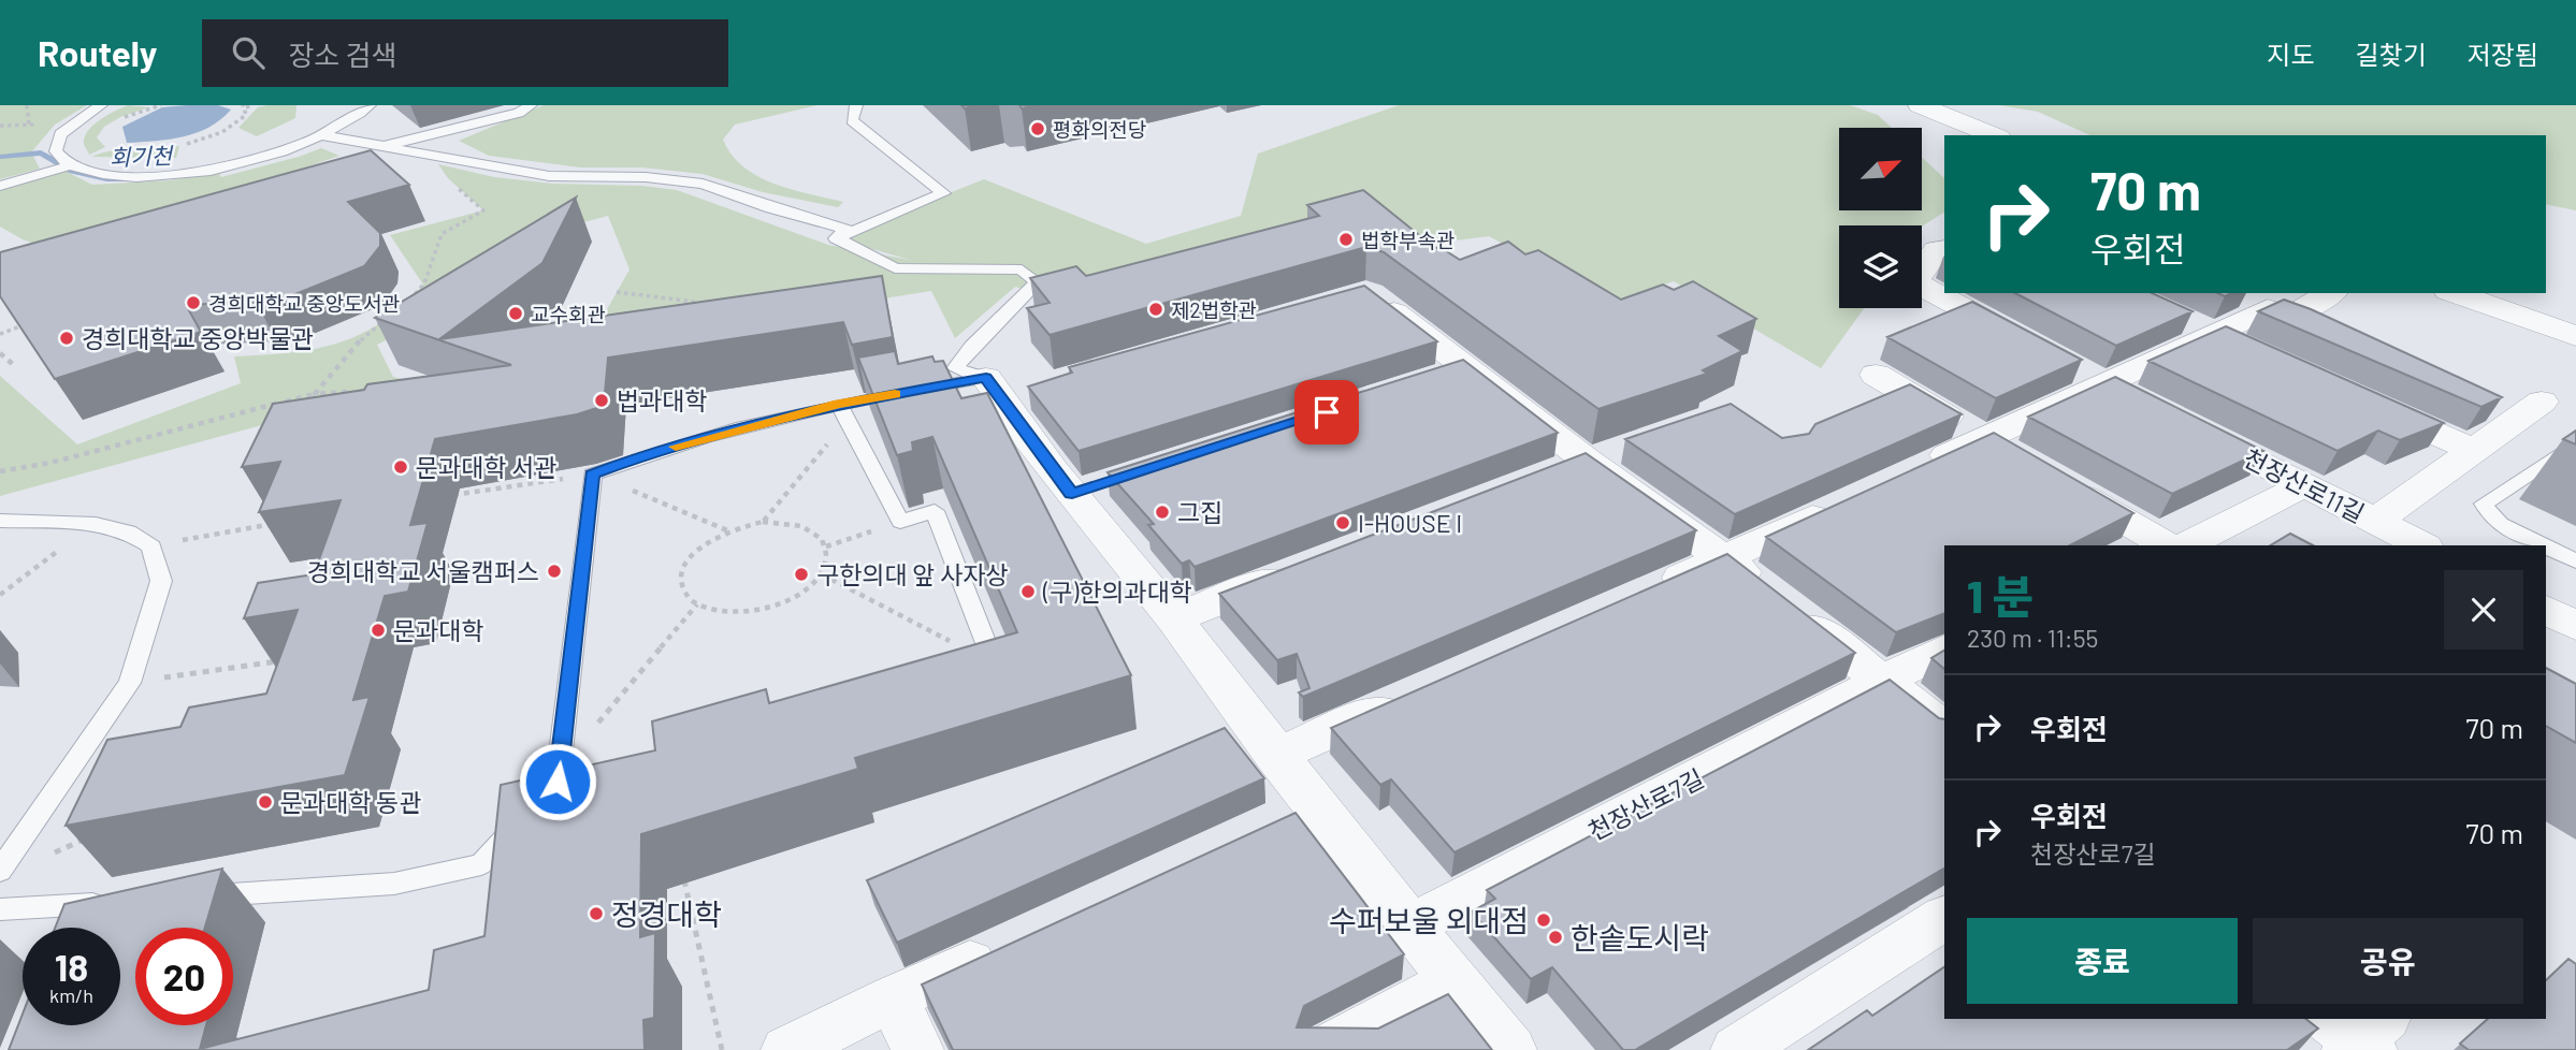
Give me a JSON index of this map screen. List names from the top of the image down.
{
  "streets": {
    "street": ["천장산로11길", "천장산로7길"]
  },
  "water": ["회기천"],
  "places": [
    "평화의전당",
    "법학부속관",
    "경희대학교 중앙도서관",
    "제2법학관",
    "교수회관",
    "경희대학교 중앙박물관",
    "법과대학",
    "문과대학 서관",
    "그집",
    "I-HOUSE I",
    "경희대학교 서울캠퍼스",
    "구한의대 앞 사자상",
    "(구)한의과대학",
    "문과대학",
    "문과대학 동관",
    "정경대학",
    "수퍼보울 외대점",
    "한솥도시락"
  ],
  "north": "top right",
  "page": {
    "header": "Routely",
    "search": "장소 검색",
    "nav": ["지도", "길찾기", "저장됨"],
    "turn": ["70 m", "우회전"],
    "heading": ["1 분", "230 m · 11:55"],
    "list": [
      {
        "name": "우회전",
        "value": "70 m"
      },
      {
        "name": "우회전",
        "note": "천장산로7길",
        "value": "70 m"
      }
    ],
    "buttons": ["종료", "공유"],
    "speed": "18 km/h",
    "limit": "20"
  }
}
